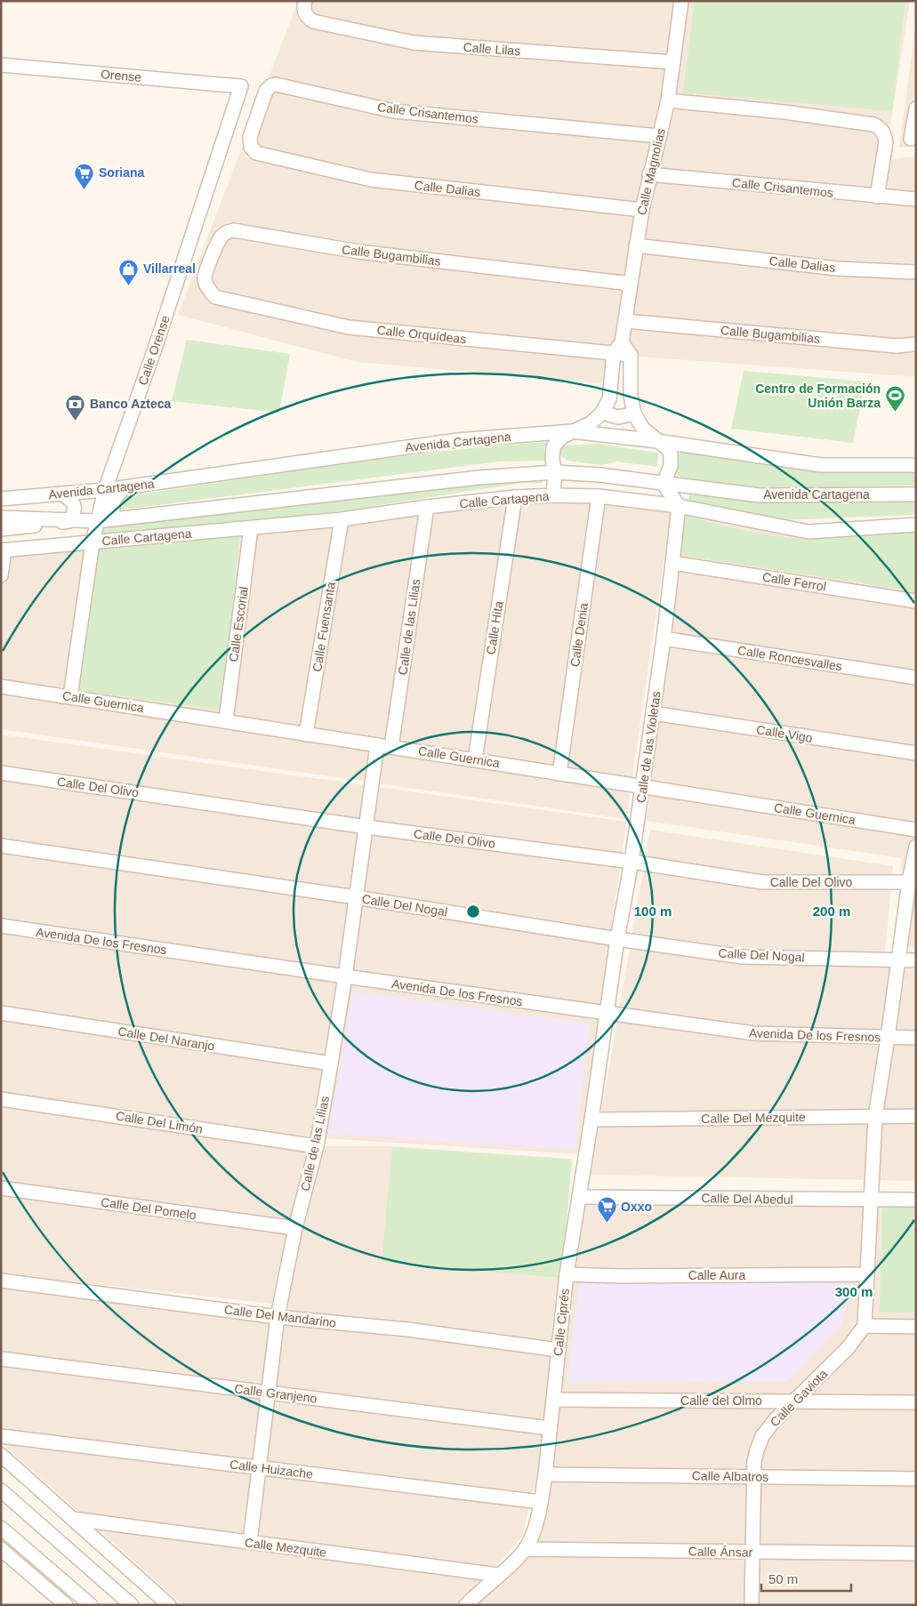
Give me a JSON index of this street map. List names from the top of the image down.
{
  "streets": {
    "street": [
      "Calle Lilas",
      "Orense",
      "Calle Crisantemos",
      "Calle Magnolias",
      "Calle Dalias",
      "Calle Bugambilias",
      "Calle Orquídeas",
      "Calle Orense",
      "Avenida Cartagena",
      "Calle Cartagena",
      "Calle Ferrol",
      "Calle Escorial",
      "Calle Fuensanta",
      "Calle de las Lilias",
      "Calle Hita",
      "Calle Denia",
      "Calle Roncesvalles",
      "Calle Guernica",
      "Calle Vigo",
      "Calle de las Violetas",
      "Calle Del Olivo",
      "Calle Del Nogal",
      "Avenida De los Fresnos",
      "Calle Del Naranjo",
      "Calle Del Mezquite",
      "Calle Del Limón",
      "Calle Del Abedul",
      "Calle Del Pomelo",
      "Calle Aura",
      "Calle Del Mandarino",
      "Calle Ciprés",
      "Calle Granjeno",
      "Calle Gaviota",
      "Calle del Olmo",
      "Calle Huizache",
      "Calle Albatros",
      "Calle Mezquite",
      "Calle Ánsar"
    ]
  },
  "crossings": [
    ["Calle Lilas", "Calle Magnolias"],
    ["Orense", "Calle Orense"],
    ["Calle Crisantemos", "Calle Magnolias"],
    ["Calle Crisantemos", "Calle Dalias"],
    ["Calle Magnolias", "Calle Dalias"],
    ["Calle Magnolias", "Calle Bugambilias"],
    ["Calle Magnolias", "Calle Orquídeas"],
    ["Calle Bugambilias", "Calle Orquídeas"],
    ["Calle Orense", "Avenida Cartagena"],
    ["Calle Orense", "Calle Cartagena"],
    ["Calle Orense", "Calle Guernica"],
    ["Calle Cartagena", "Calle Escorial"],
    ["Calle Cartagena", "Calle Fuensanta"],
    ["Calle Cartagena", "Calle de las Lilias"],
    ["Calle Cartagena", "Calle Hita"],
    ["Calle Cartagena", "Calle Denia"],
    ["Calle Cartagena", "Calle de las Violetas"],
    ["Calle Ferrol", "Calle de las Violetas"],
    ["Calle Escorial", "Calle Guernica"],
    ["Calle Fuensanta", "Calle Guernica"],
    ["Calle de las Lilias", "Calle Guernica"],
    ["Calle de las Lilias", "Calle Del Olivo"],
    ["Calle de las Lilias", "Calle Del Nogal"],
    ["Calle de las Lilias", "Avenida De los Fresnos"],
    ["Calle de las Lilias", "Calle Del Naranjo"],
    ["Calle de las Lilias", "Calle Del Limón"],
    ["Calle de las Lilias", "Calle Del Pomelo"],
    ["Calle de las Lilias", "Calle Del Mandarino"],
    ["Calle de las Lilias", "Calle Granjeno"],
    ["Calle de las Lilias", "Calle Huizache"],
    ["Calle de las Lilias", "Calle Mezquite"],
    ["Calle Hita", "Calle Guernica"],
    ["Calle Denia", "Calle Guernica"],
    ["Calle Roncesvalles", "Calle de las Violetas"],
    ["Calle Guernica", "Calle de las Violetas"],
    ["Calle Vigo", "Calle de las Violetas"],
    ["Calle de las Violetas", "Calle Del Olivo"],
    ["Calle de las Violetas", "Calle Del Nogal"],
    ["Calle de las Violetas", "Avenida De los Fresnos"],
    ["Calle de las Violetas", "Calle Ciprés"],
    ["Avenida De los Fresnos", "Calle Ciprés"],
    ["Calle Del Mezquite", "Calle Ciprés"],
    ["Calle Del Abedul", "Calle Ciprés"],
    ["Calle Aura", "Calle Ciprés"],
    ["Calle Del Mandarino", "Calle Ciprés"],
    ["Calle Ciprés", "Calle Granjeno"],
    ["Calle Ciprés", "Calle del Olmo"],
    ["Calle Ciprés", "Calle Huizache"],
    ["Calle Ciprés", "Calle Albatros"],
    ["Calle Ciprés", "Calle Mezquite"],
    ["Calle Ciprés", "Calle Ánsar"],
    ["Calle Gaviota", "Calle del Olmo"],
    ["Calle Gaviota", "Calle Albatros"],
    ["Calle Gaviota", "Calle Ánsar"]
  ],
  "places": {
    "supermarket": ["Soriana", "Oxxo"],
    "shop": ["Villarreal"],
    "sports": ["Centro de Formación Unión Barza"],
    "bank": ["Banco Azteca"]
  },
  "scale_bar": "50 m",
  "rings": ["100 m", "200 m", "300 m"]
}
